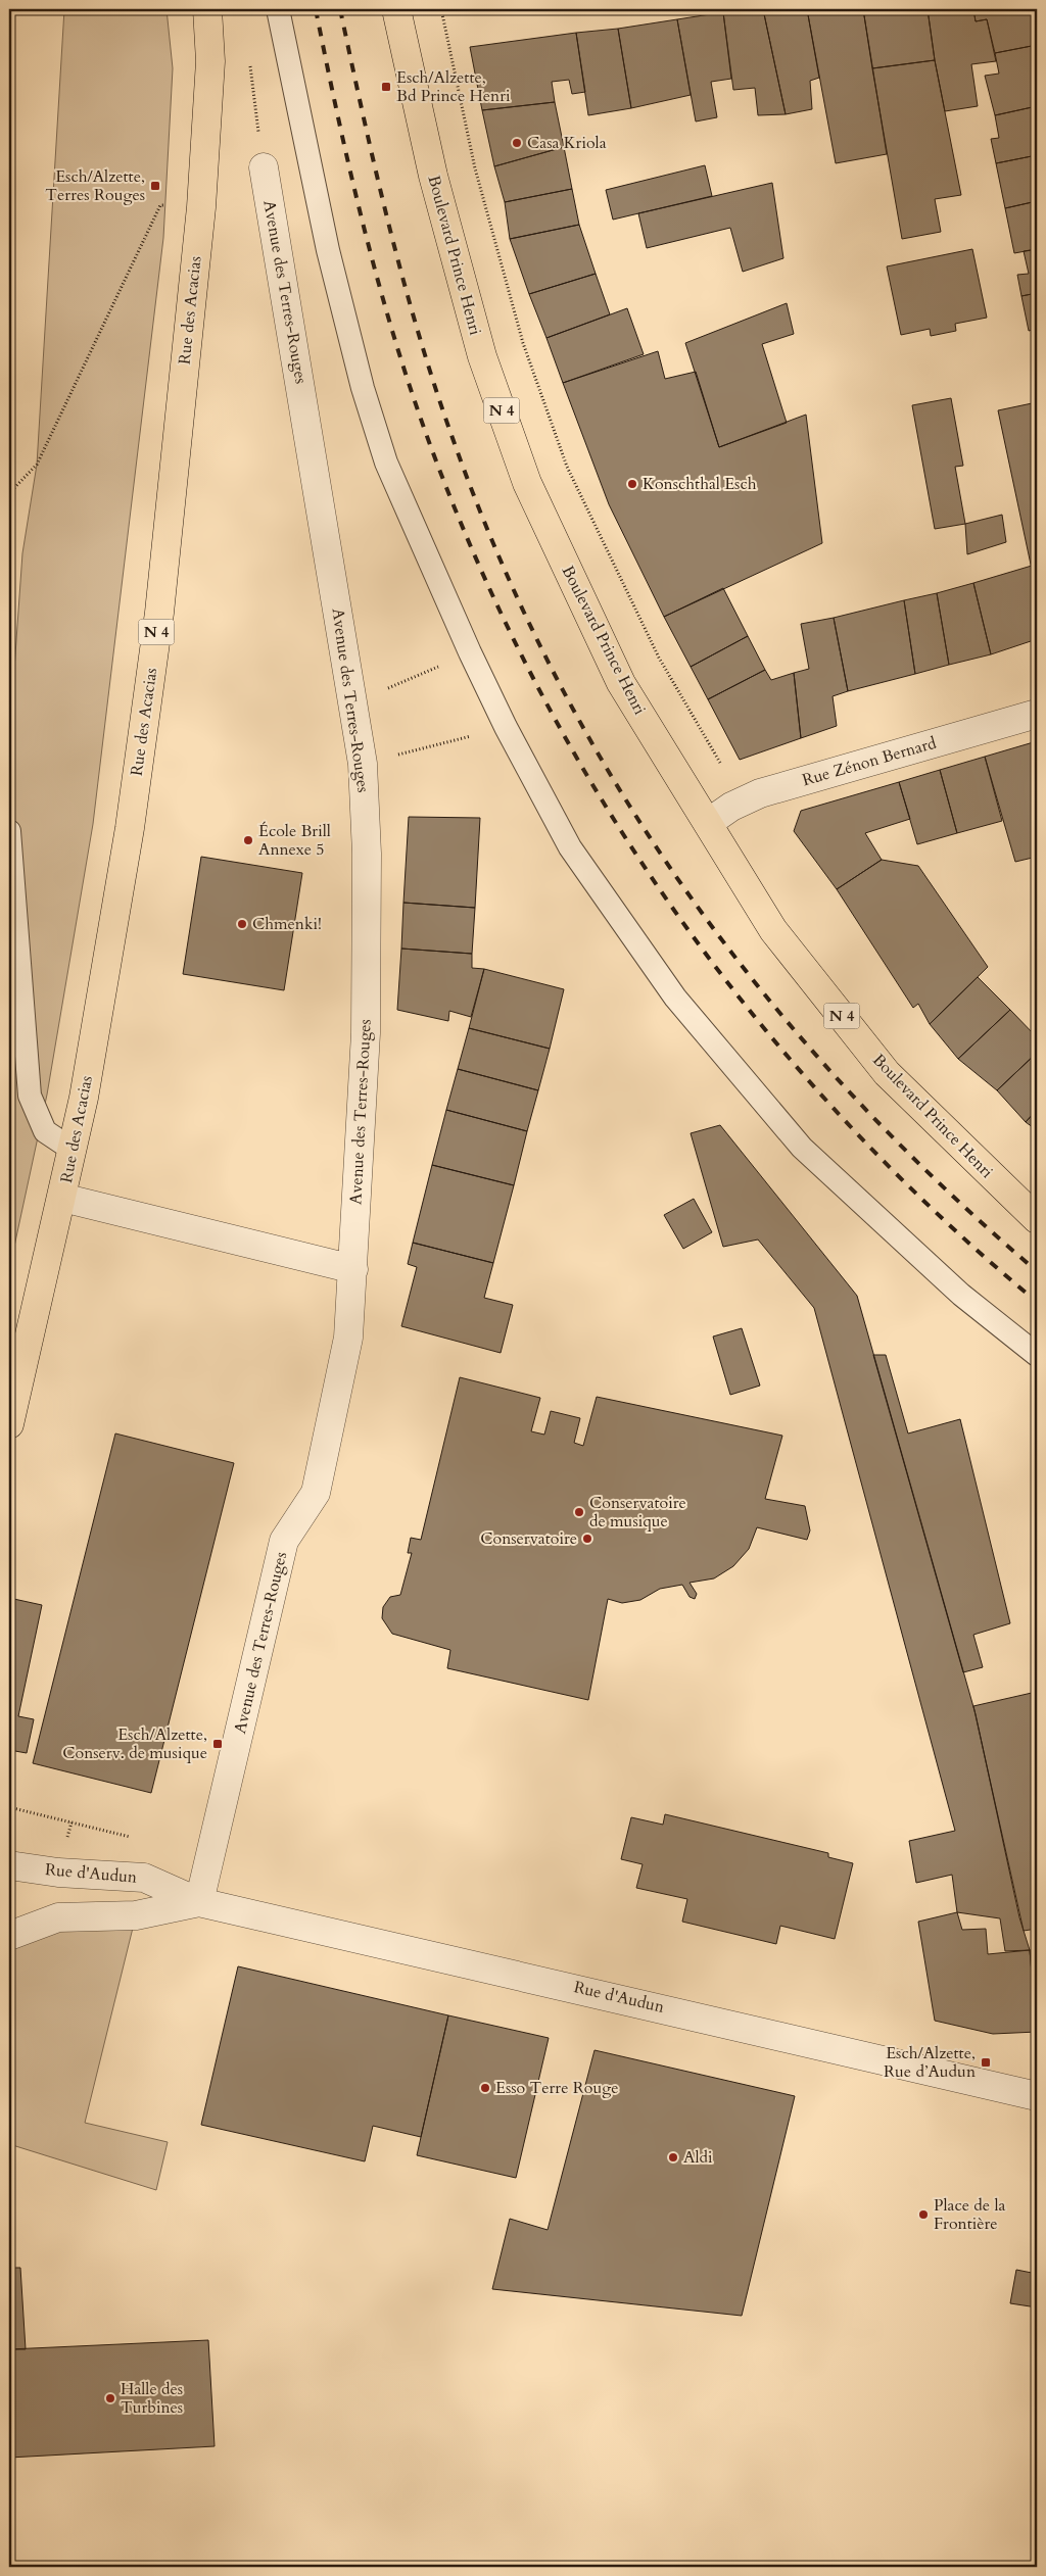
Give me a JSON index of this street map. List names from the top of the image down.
{
  "streets": {
    "main road": ["Boulevard Prince Henri", "Rue des Acacias", "N 4"],
    "street": ["Avenue des Terres-Rouges", "Rue Zénon Bernard", "Rue d'Audun"]
  },
  "crossings": [
    ["Boulevard Prince Henri", "Rue Zénon Bernard"],
    ["Avenue des Terres-Rouges", "Rue d'Audun"]
  ],
  "places": {
    "transit": [
      "Esch/Alzette, Bd Prince Henri",
      "Esch/Alzette, Terres Rouges",
      "Esch/Alzette, Conserv. de musique",
      "Esch/Alzette, Rue d’Audun"
    ],
    "other": [
      "Casa Kriola",
      "Konschthal Esch",
      "École Brill Annexe 5",
      "Chmenki!",
      "Conservatoire de musique",
      "Conservatoire",
      "Esso Terre Rouge",
      "Aldi",
      "Place de la Frontière",
      "Halle des Turbines"
    ]
  }
}
